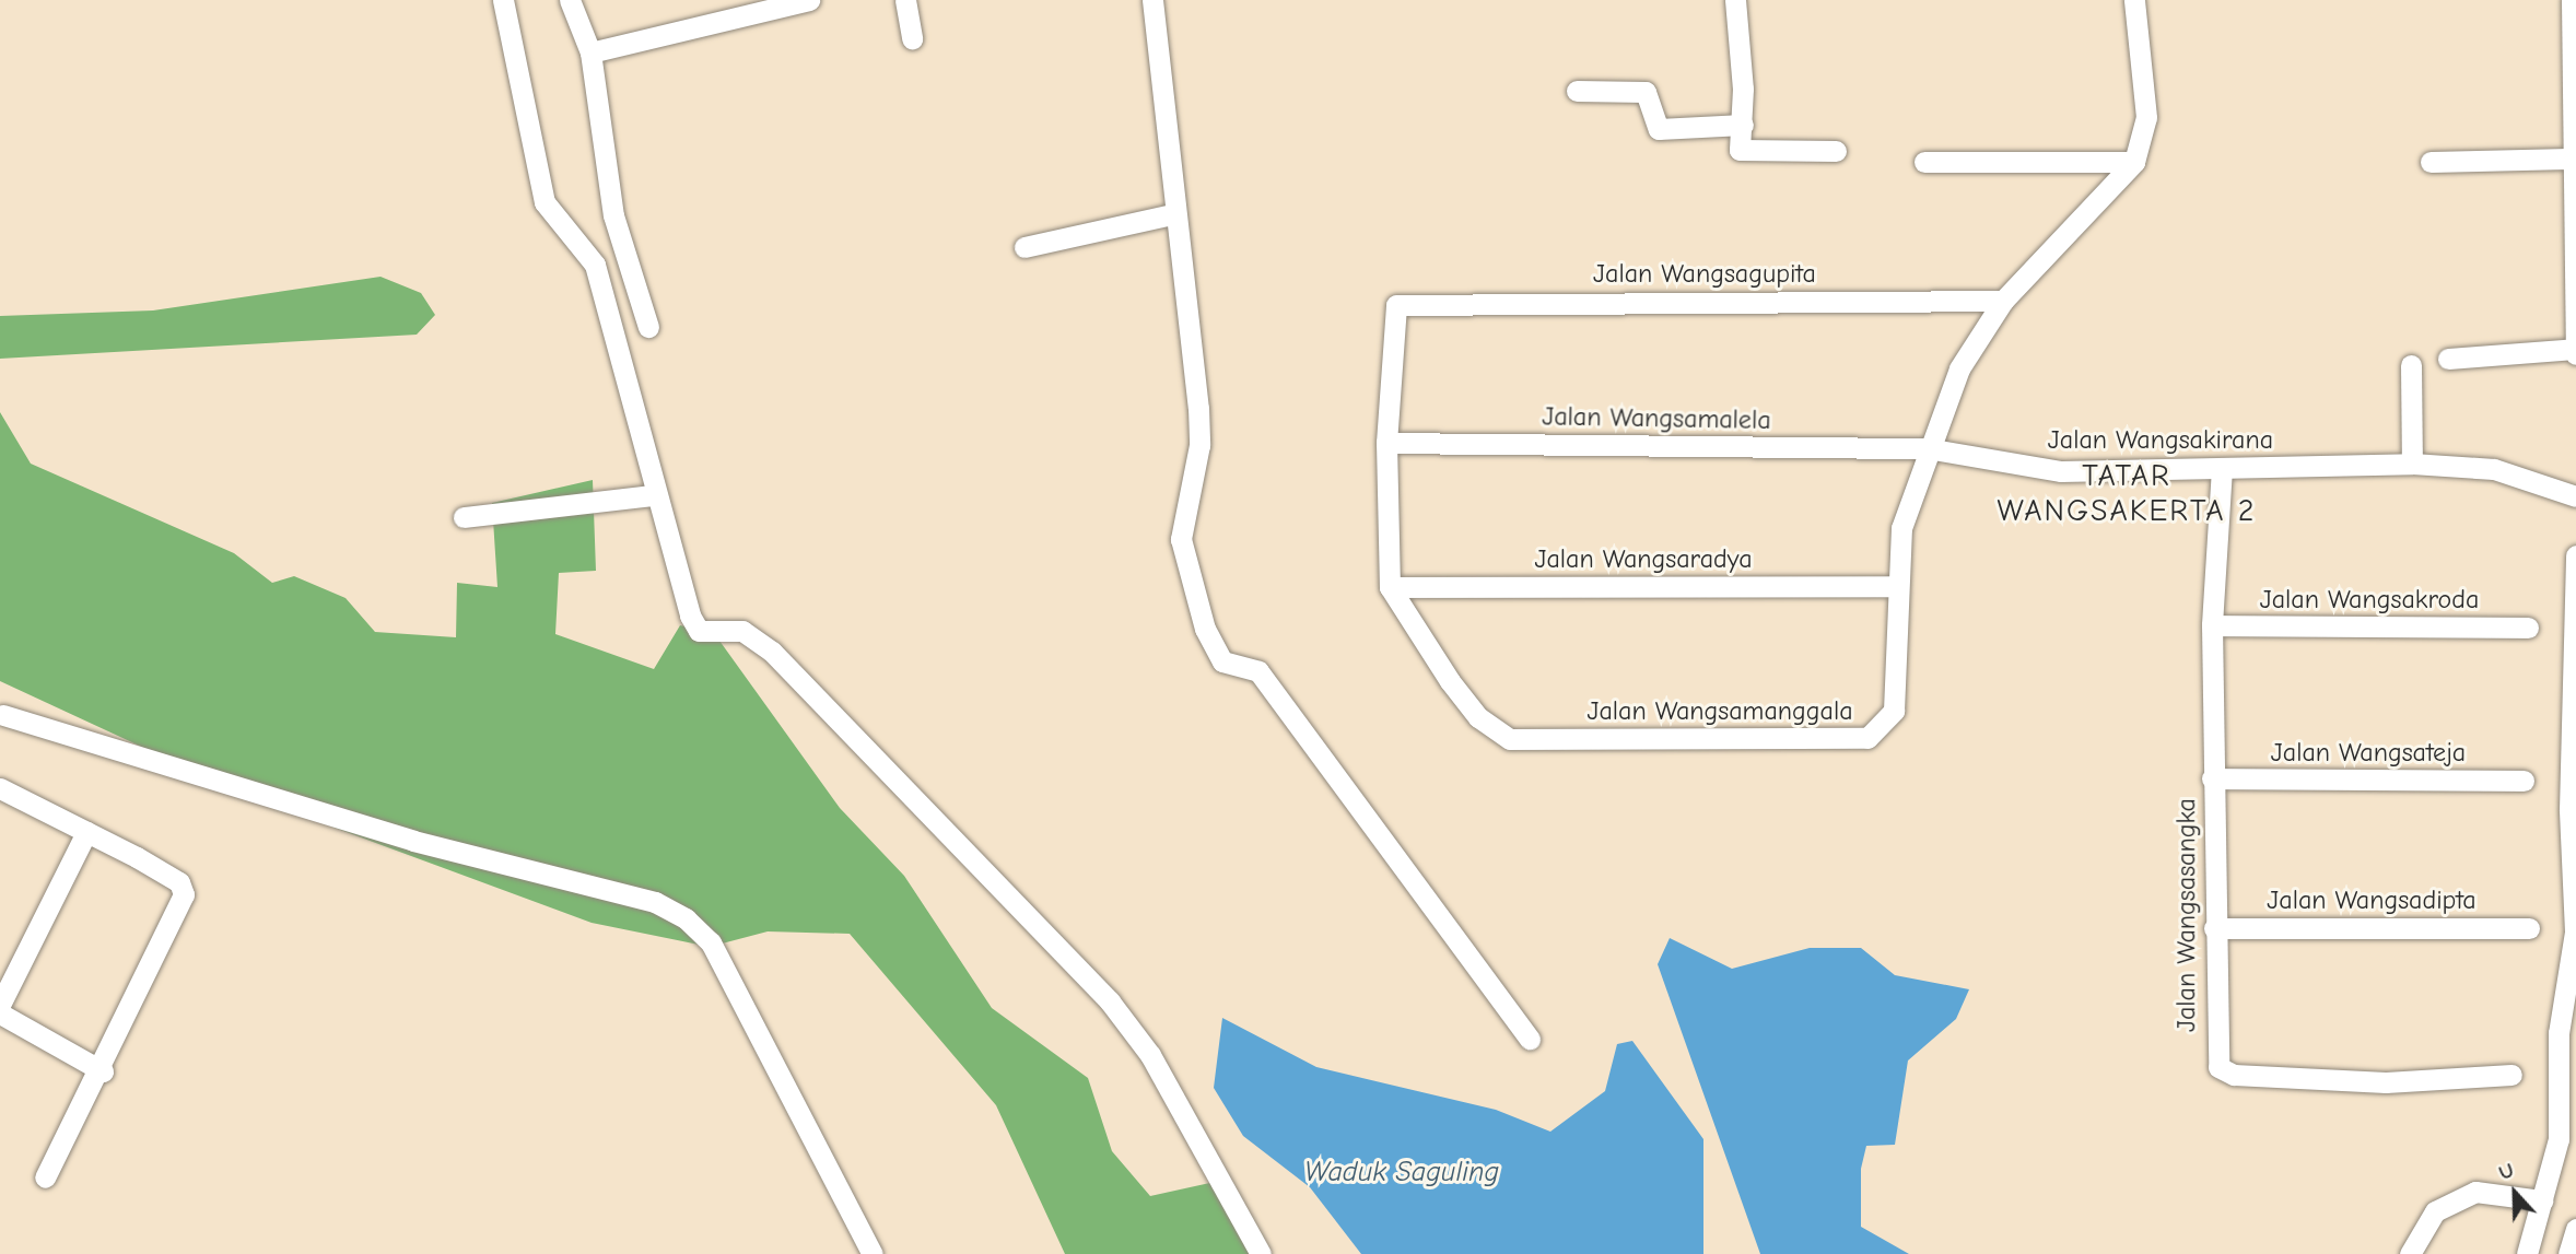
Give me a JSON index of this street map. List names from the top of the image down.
{
  "streets": {
    "street": [
      "Jalan Wangsagupita",
      "Jalan Wangsamalela",
      "Jalan Wangsakirana",
      "Jalan Wangsaradya",
      "Jalan Wangsakroda",
      "Jalan Wangsamanggala",
      "Jalan Wangsateja",
      "Jalan Wangsadipta",
      "Jalan Wangsasangka"
    ]
  },
  "crossings": [
    ["Jalan Wangsagupita", "Jalan Wangsamalela"],
    ["Jalan Wangsagupita", "Jalan Wangsamanggala"],
    ["Jalan Wangsamalela", "Jalan Wangsakirana"],
    ["Jalan Wangsamalela", "Jalan Wangsamanggala"],
    ["Jalan Wangsakirana", "Jalan Wangsamanggala"],
    ["Jalan Wangsakirana", "Jalan Wangsasangka"],
    ["Jalan Wangsaradya", "Jalan Wangsamanggala"],
    ["Jalan Wangsakroda", "Jalan Wangsasangka"],
    ["Jalan Wangsateja", "Jalan Wangsasangka"],
    ["Jalan Wangsadipta", "Jalan Wangsasangka"]
  ],
  "districts": ["TATAR WANGSAKERTA 2"],
  "water": ["Waduk Saguling"],
  "north": "top"
}
